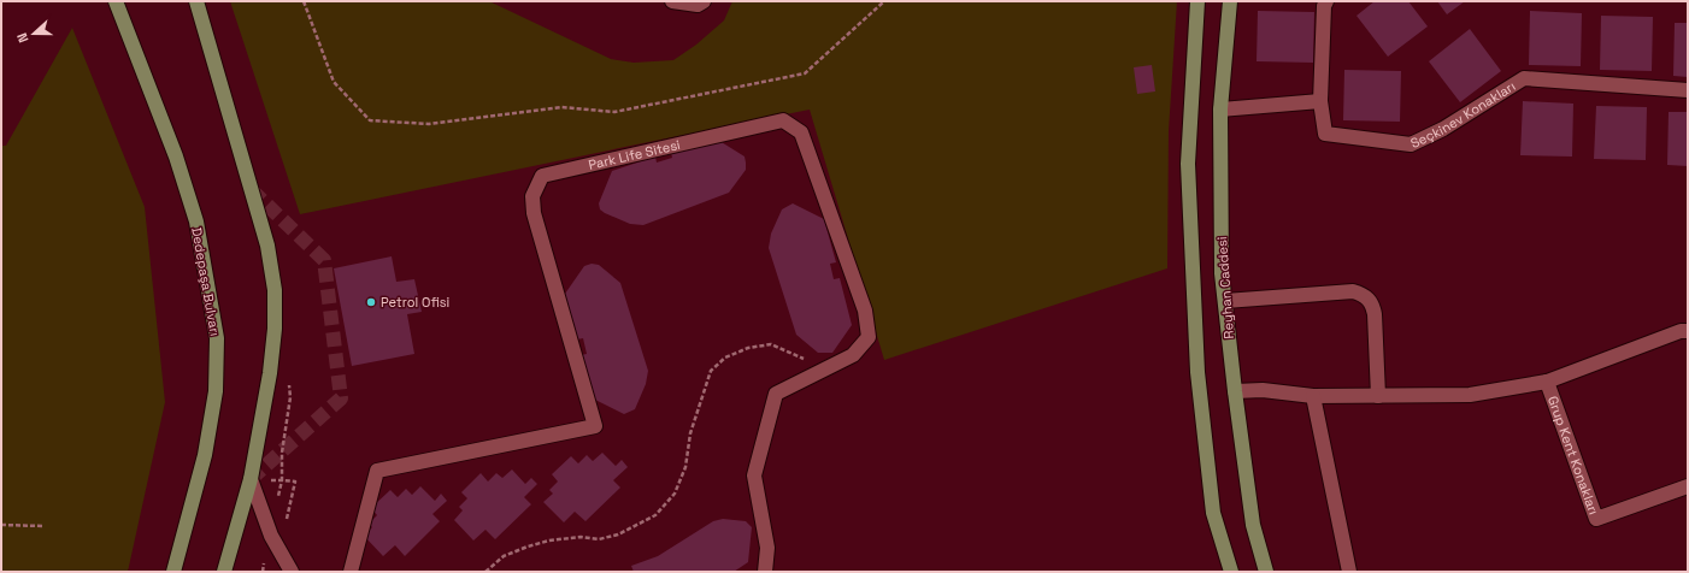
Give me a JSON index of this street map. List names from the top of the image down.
{
  "streets": {
    "main road": ["Dedepaşa Bulvarı", "Reyhan Caddesi"],
    "lane": ["Seçkinev Konakları", "Park Life Sitesi", "Grup Kent Konakları"]
  },
  "crossings": [
    ["Reyhan Caddesi", "Grup Kent Konakları"]
  ],
  "places": ["Petrol Ofisi"],
  "north": "left"
}
